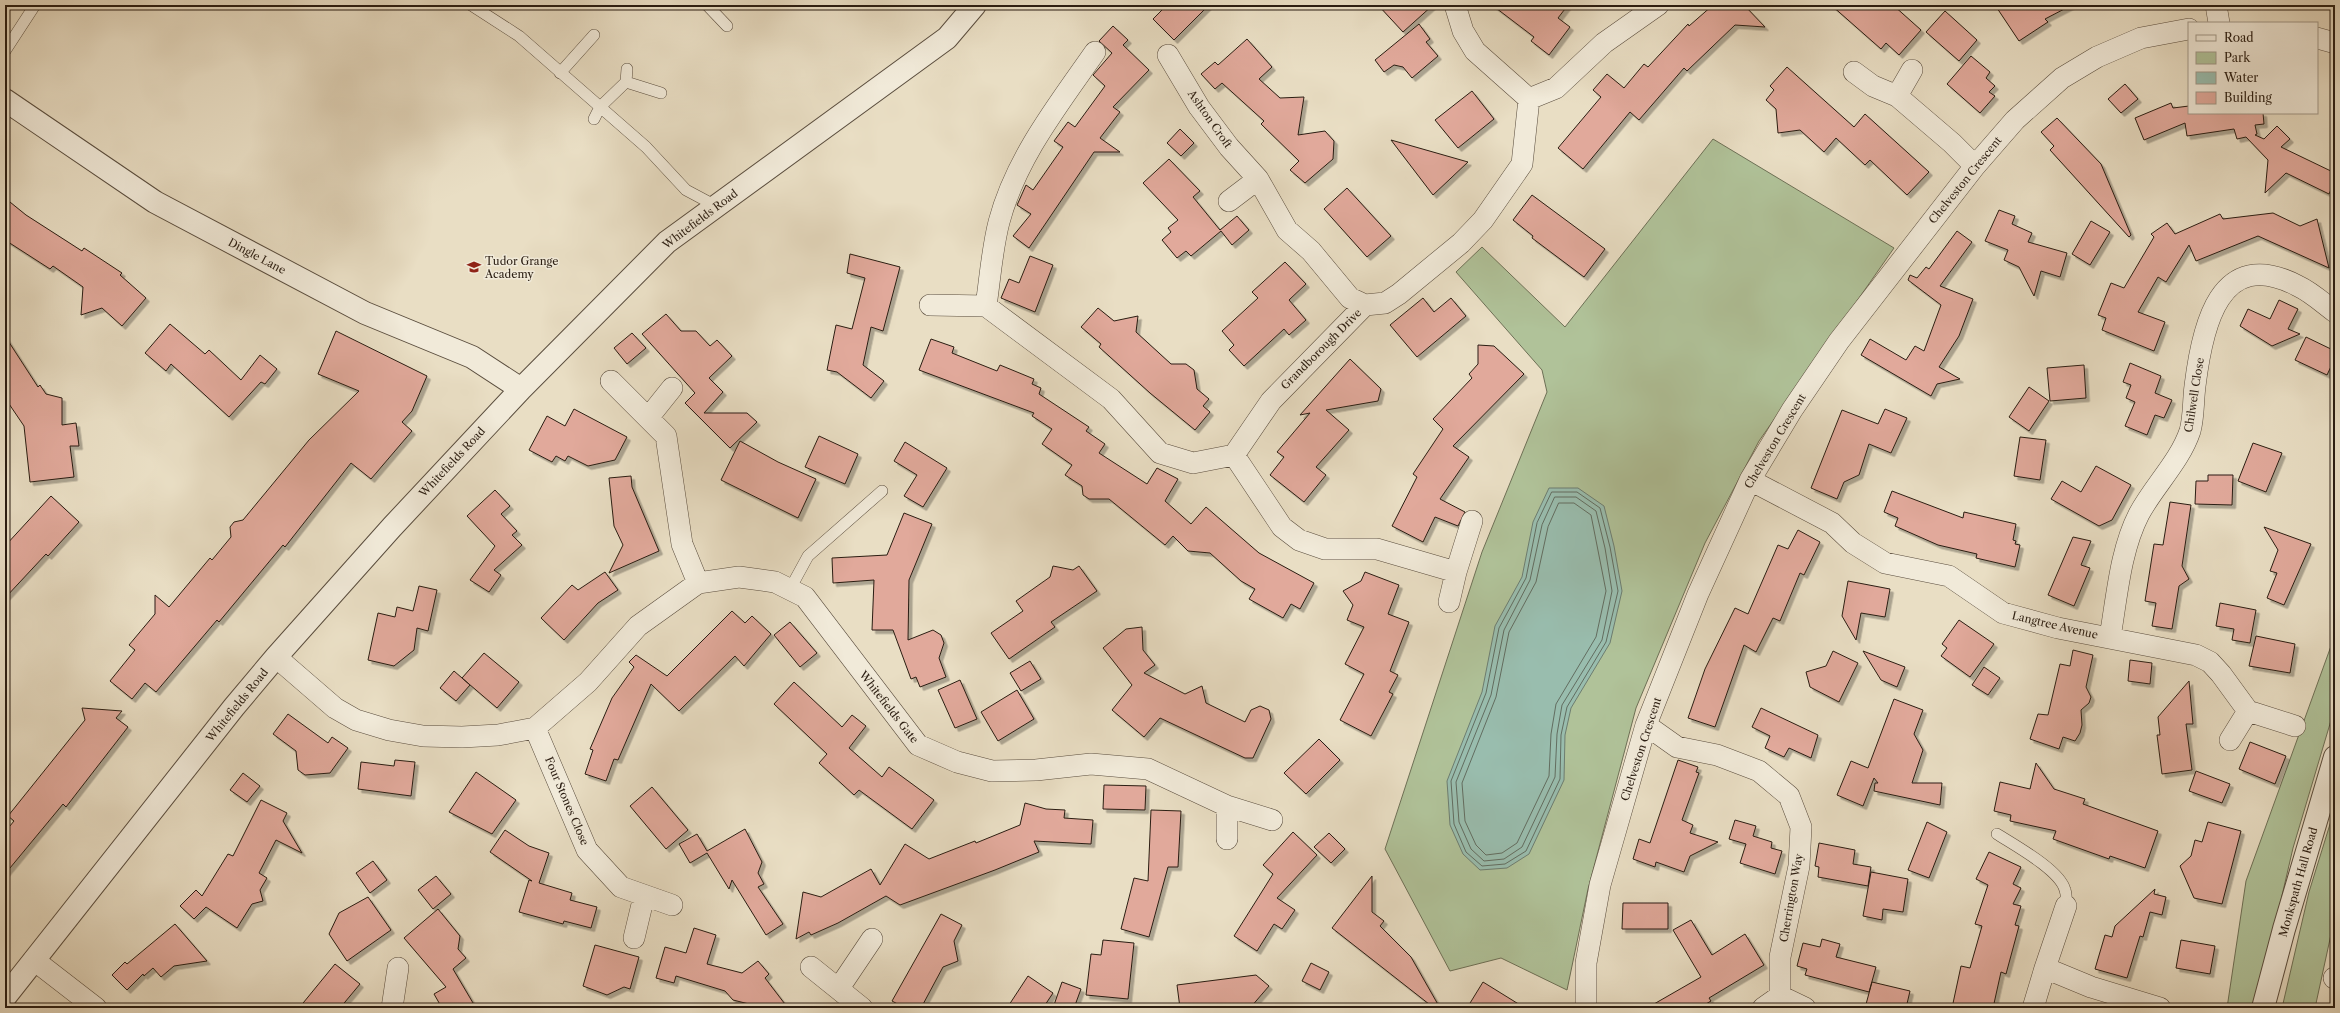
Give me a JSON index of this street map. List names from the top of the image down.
{
  "streets": {
    "street": [
      "Ashton Croft",
      "Chelveston Crescent",
      "Whitefields Road",
      "Dingle Lane",
      "Grandborough Drive",
      "Chilwell Close",
      "Langtree Avenue",
      "Whitefields Gate",
      "Four Stones Close",
      "Monkspath Hall Road",
      "Cherrington Way"
    ]
  },
  "crossings": [
    ["Ashton Croft", "Grandborough Drive"],
    ["Chelveston Crescent", "Langtree Avenue"],
    ["Chelveston Crescent", "Cherrington Way"],
    ["Whitefields Road", "Dingle Lane"],
    ["Chilwell Close", "Langtree Avenue"],
    ["Whitefields Gate", "Four Stones Close"]
  ],
  "places": {
    "school or university": ["Tudor Grange Academy"]
  },
  "legend": [
    "Road",
    "Park",
    "Water",
    "Building"
  ]
}
